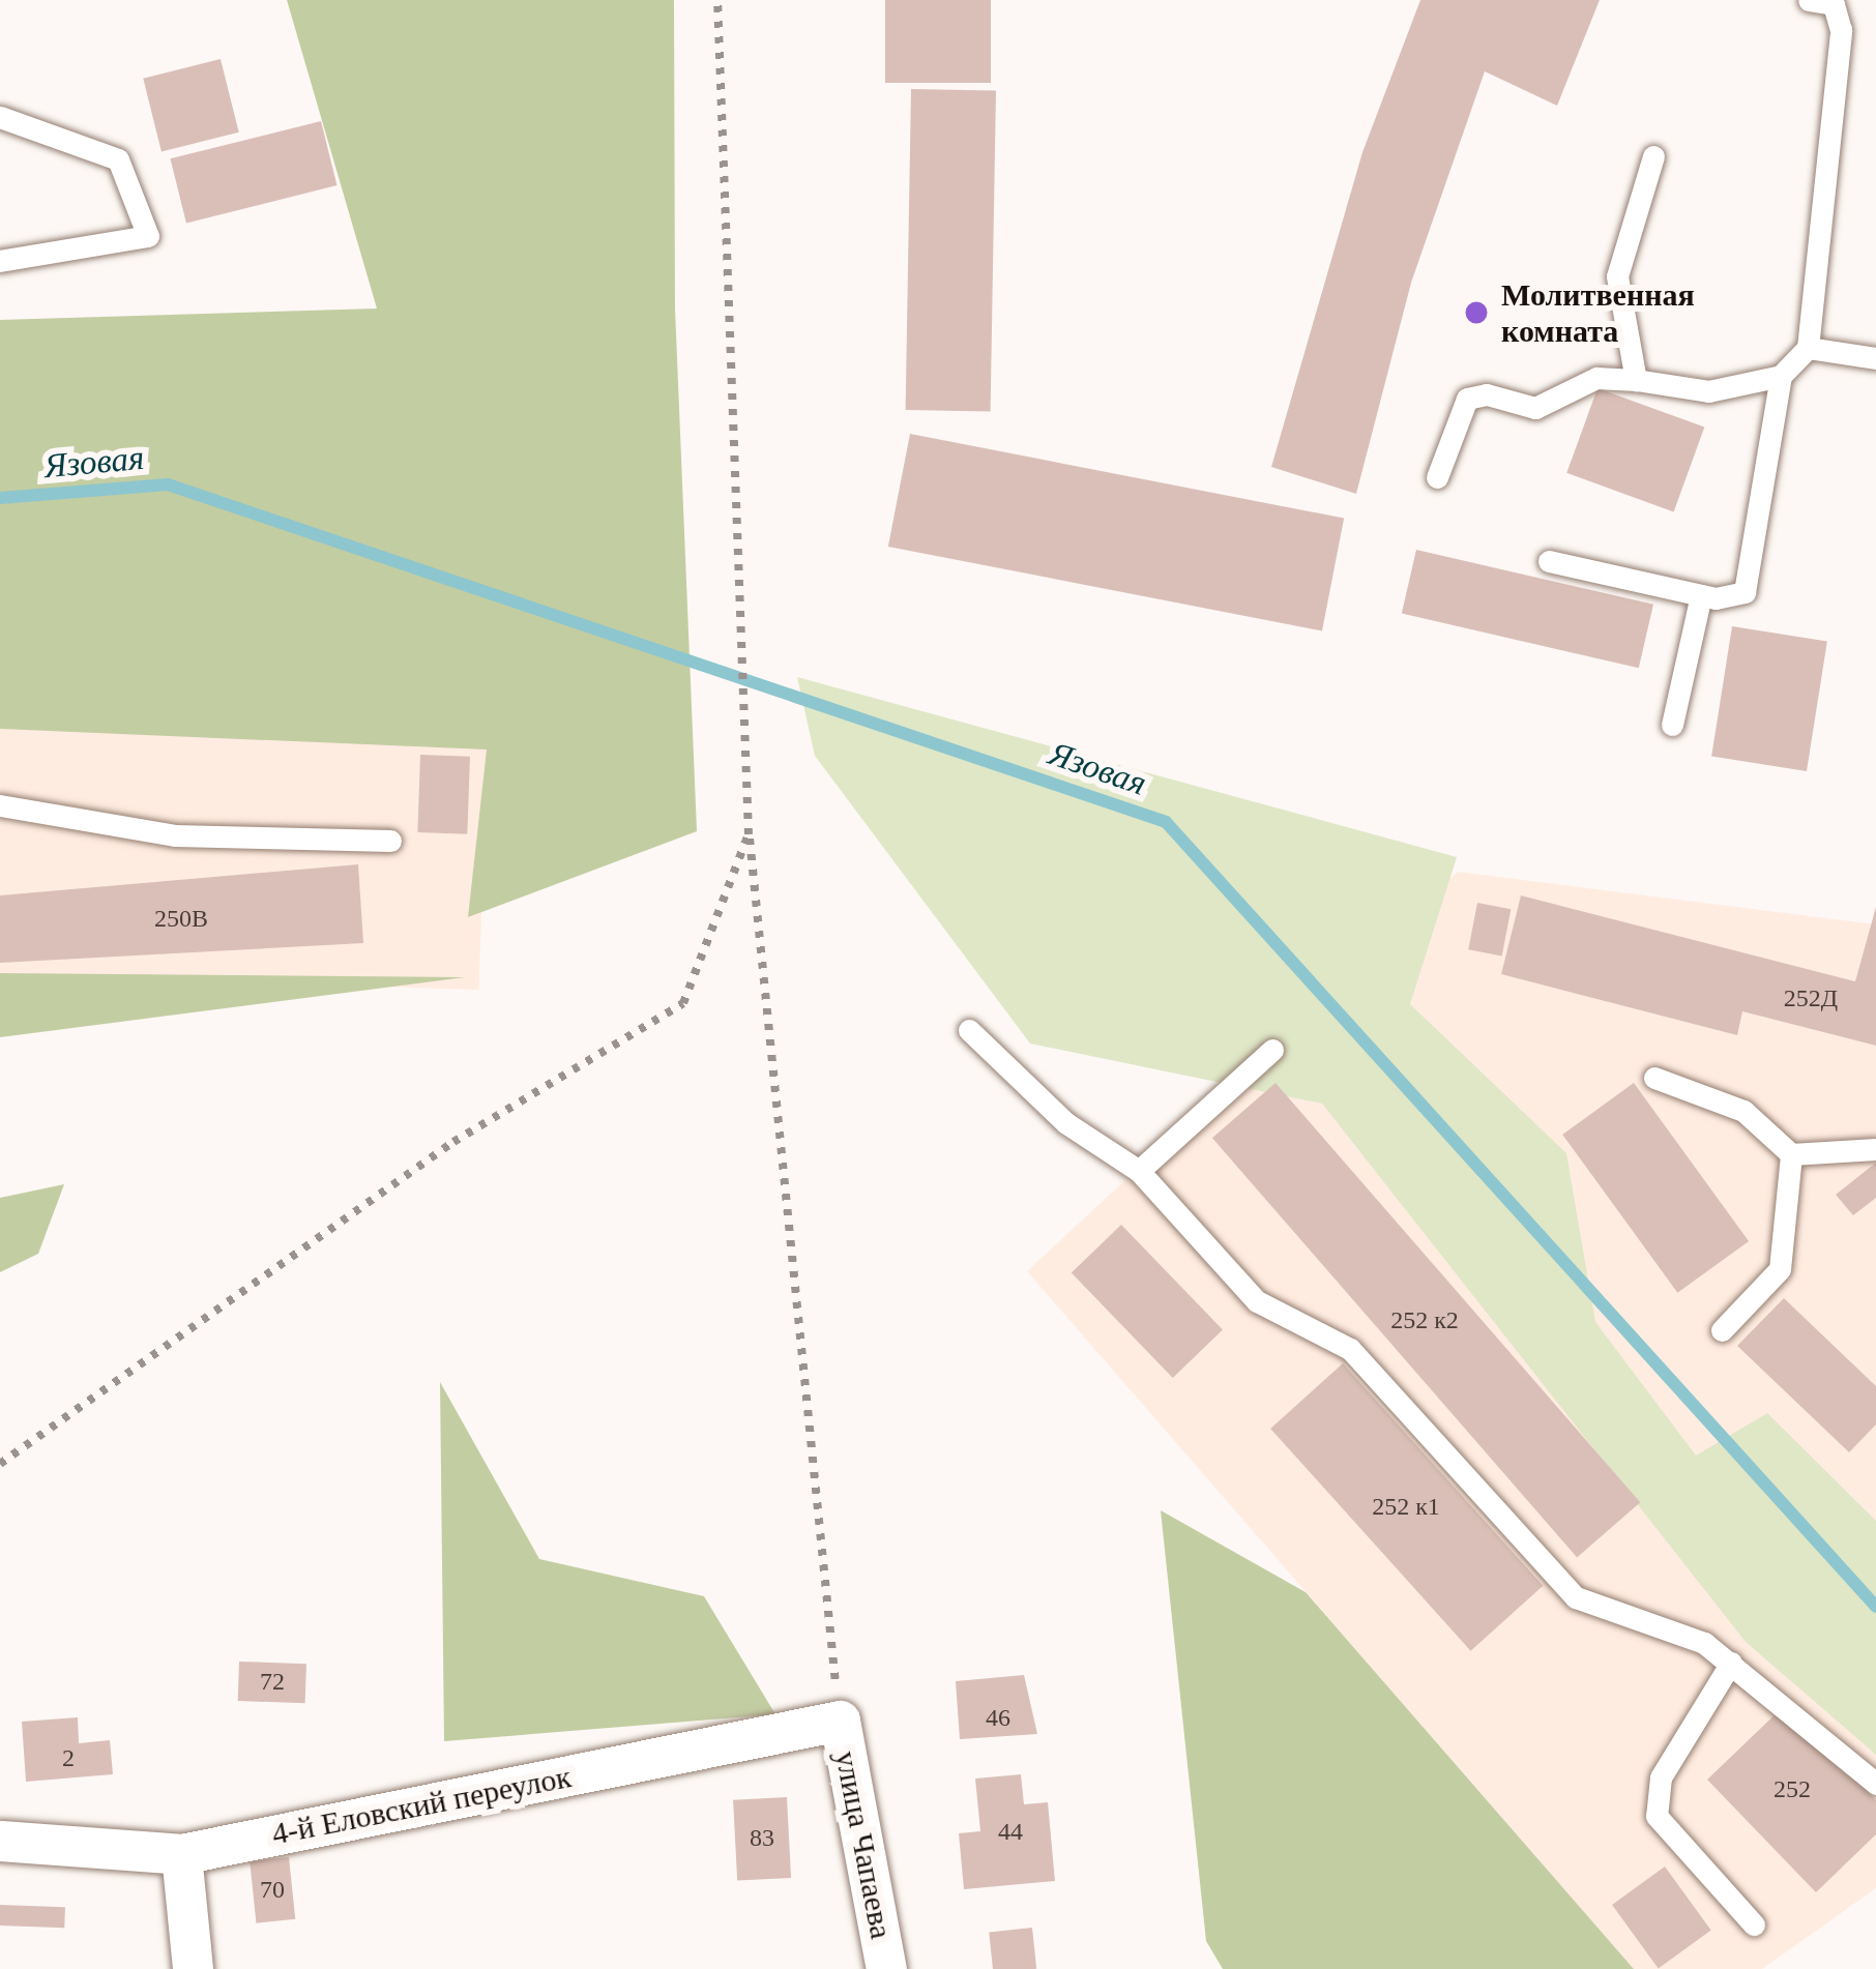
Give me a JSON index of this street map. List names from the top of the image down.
{
  "streets": {
    "street": ["4-й Еловский переулок", "улица Чапаева"]
  },
  "crossings": [
    ["4-й Еловский переулок", "улица Чапаева"]
  ],
  "water": ["Язовая"],
  "places": ["Молитвенная комната"],
  "house_numbers": [
    "250В",
    "252Д",
    "252 к2",
    "252 к1",
    "72",
    "46",
    "2",
    "252",
    "44",
    "83",
    "70"
  ]
}
